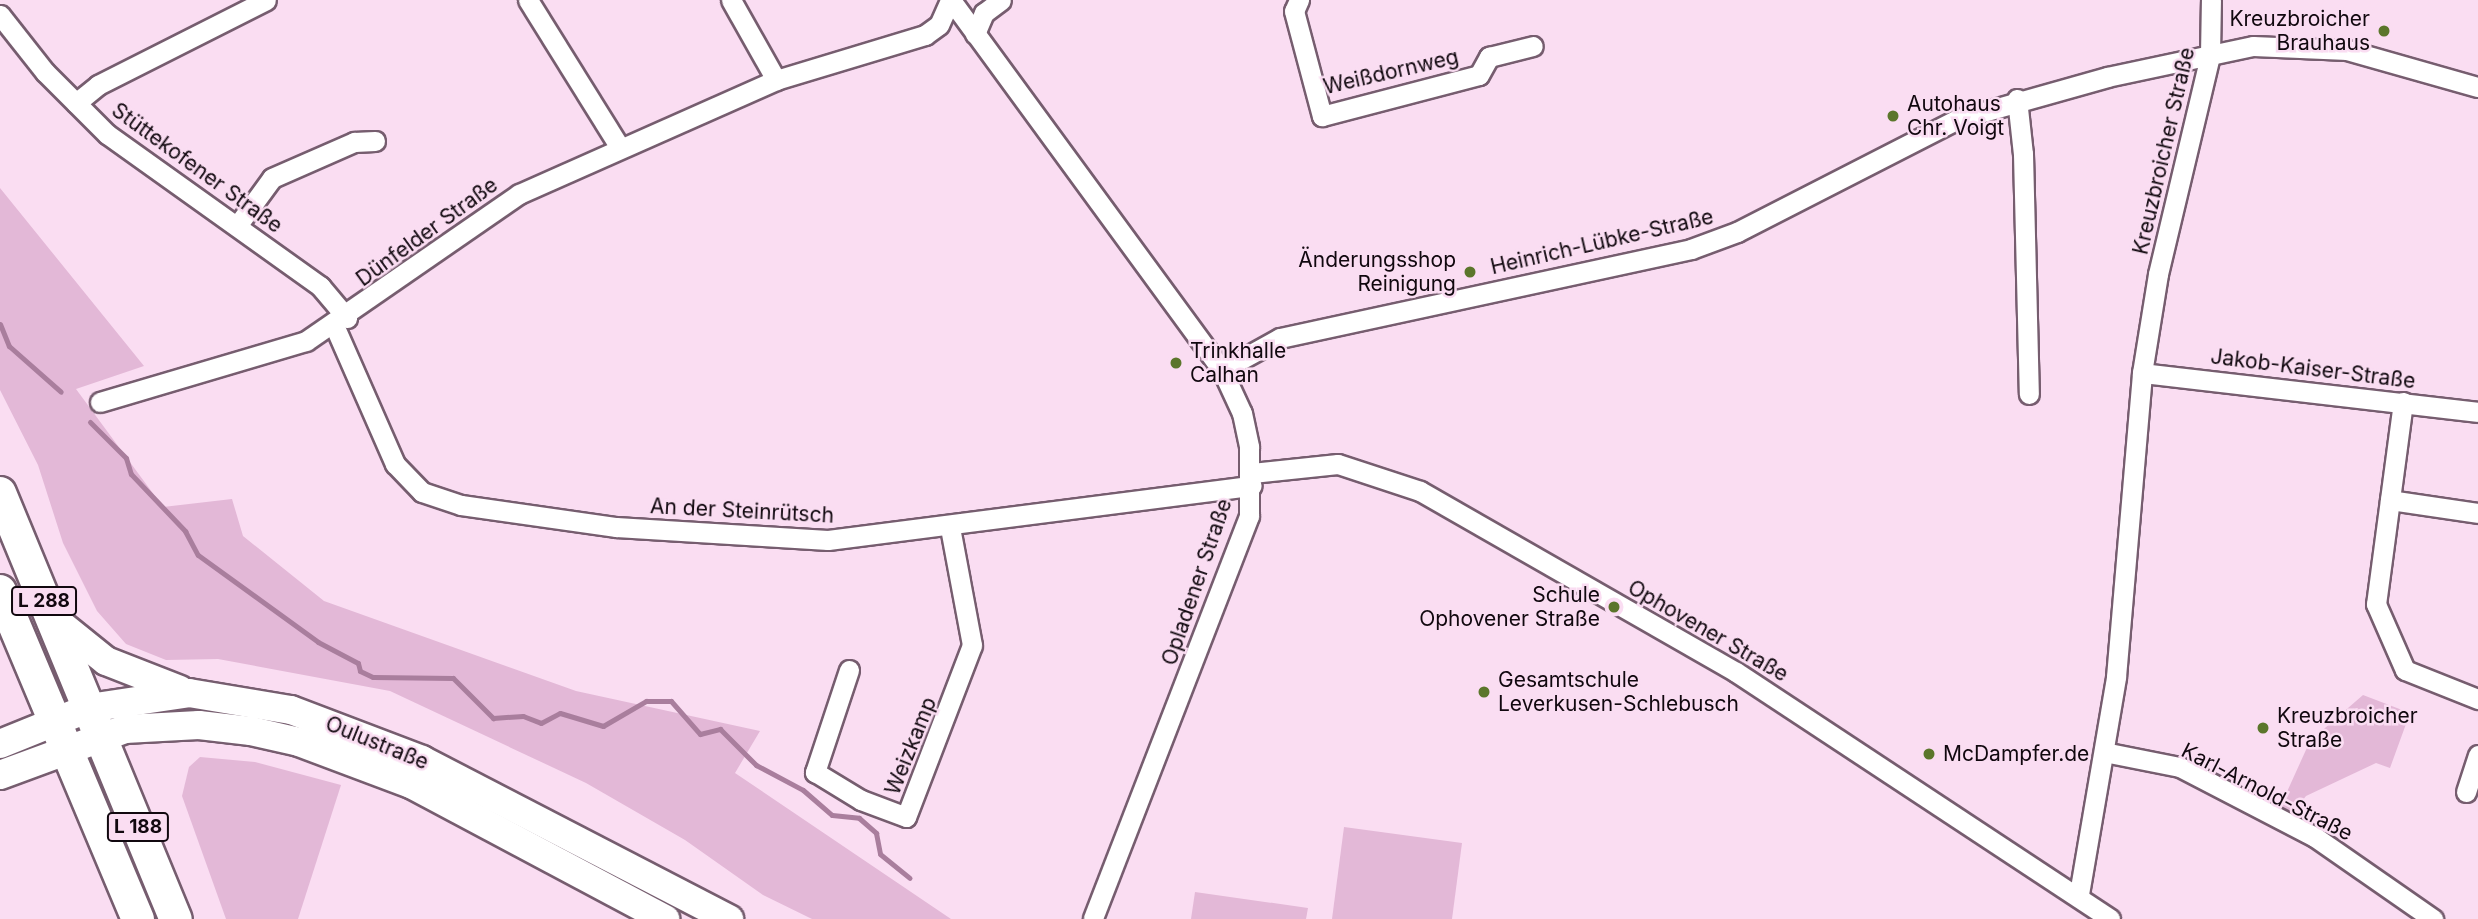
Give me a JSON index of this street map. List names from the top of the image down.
{
  "streets": {
    "main road": ["L 288", "Oulustraße", "L 188"],
    "street": [
      "Weißdornweg",
      "Kreuzbroicher Straße",
      "Stüttekofener Straße",
      "Dünfelder Straße",
      "Heinrich-Lübke-Straße",
      "Jakob-Kaiser-Straße",
      "An der Steinrütsch",
      "Opladener Straße",
      "Ophovener Straße",
      "Weizkamp",
      "Karl-Arnold-Straße"
    ]
  },
  "crossings": [
    ["Kreuzbroicher Straße", "Heinrich-Lübke-Straße"],
    ["Kreuzbroicher Straße", "Jakob-Kaiser-Straße"],
    ["Kreuzbroicher Straße", "Ophovener Straße"],
    ["Kreuzbroicher Straße", "Karl-Arnold-Straße"],
    ["Stüttekofener Straße", "Dünfelder Straße"],
    ["Stüttekofener Straße", "An der Steinrütsch"],
    ["Dünfelder Straße", "An der Steinrütsch"],
    ["Dünfelder Straße", "Opladener Straße"],
    ["Heinrich-Lübke-Straße", "Opladener Straße"],
    ["An der Steinrütsch", "Opladener Straße"],
    ["An der Steinrütsch", "Ophovener Straße"],
    ["An der Steinrütsch", "Weizkamp"],
    ["Opladener Straße", "Ophovener Straße"],
    ["L 288", "Oulustraße"],
    ["L 288", "L 188"],
    ["Oulustraße", "L 188"]
  ],
  "places": [
    "Kreuzbroicher Brauhaus",
    "Autohaus Chr. Voigt",
    "Änderungsshop Reinigung",
    "Trinkhalle Calhan",
    "Schule Ophovener Straße",
    "Gesamtschule Leverkusen-Schlebusch",
    "Kreuzbroicher Straße",
    "McDampfer.de"
  ]
}
